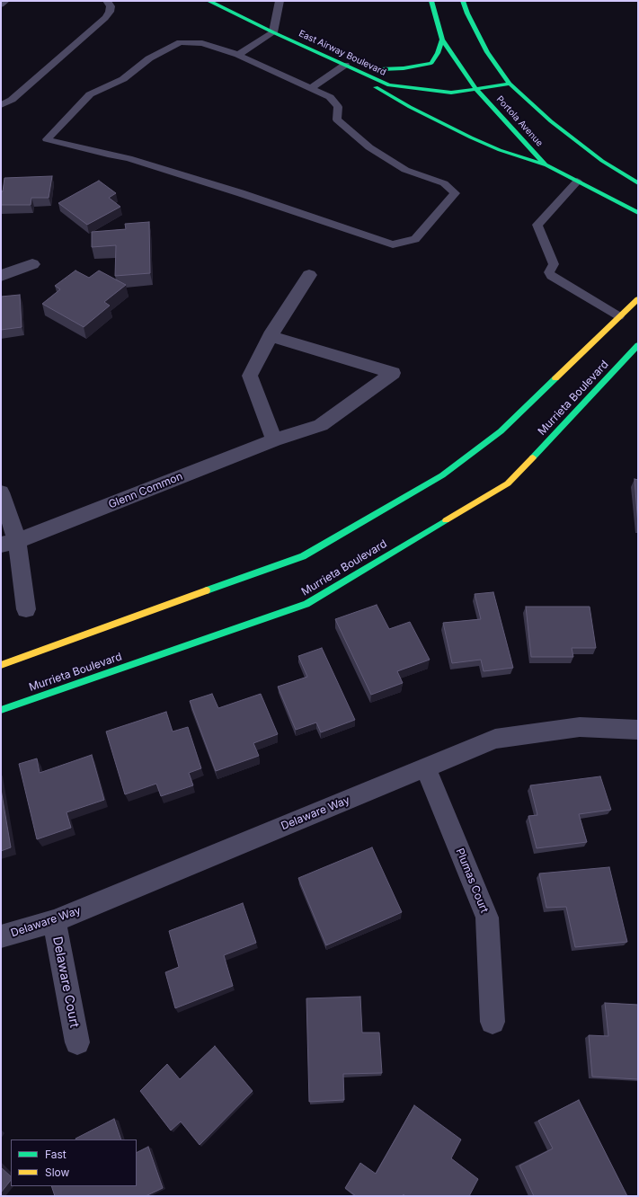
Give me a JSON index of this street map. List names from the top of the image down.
{
  "streets": {
    "main road": ["East Airway Boulevard", "Portola Avenue", "Murrieta Boulevard"],
    "street": [
      "Glenn Common",
      "Delaware Way",
      "Plumas Court",
      "Delaware Court"
    ]
  },
  "crossings": [
    ["East Airway Boulevard", "Portola Avenue"],
    ["Delaware Way", "Plumas Court"],
    ["Delaware Way", "Delaware Court"]
  ],
  "legend": ["Fast", "Slow"]
}
